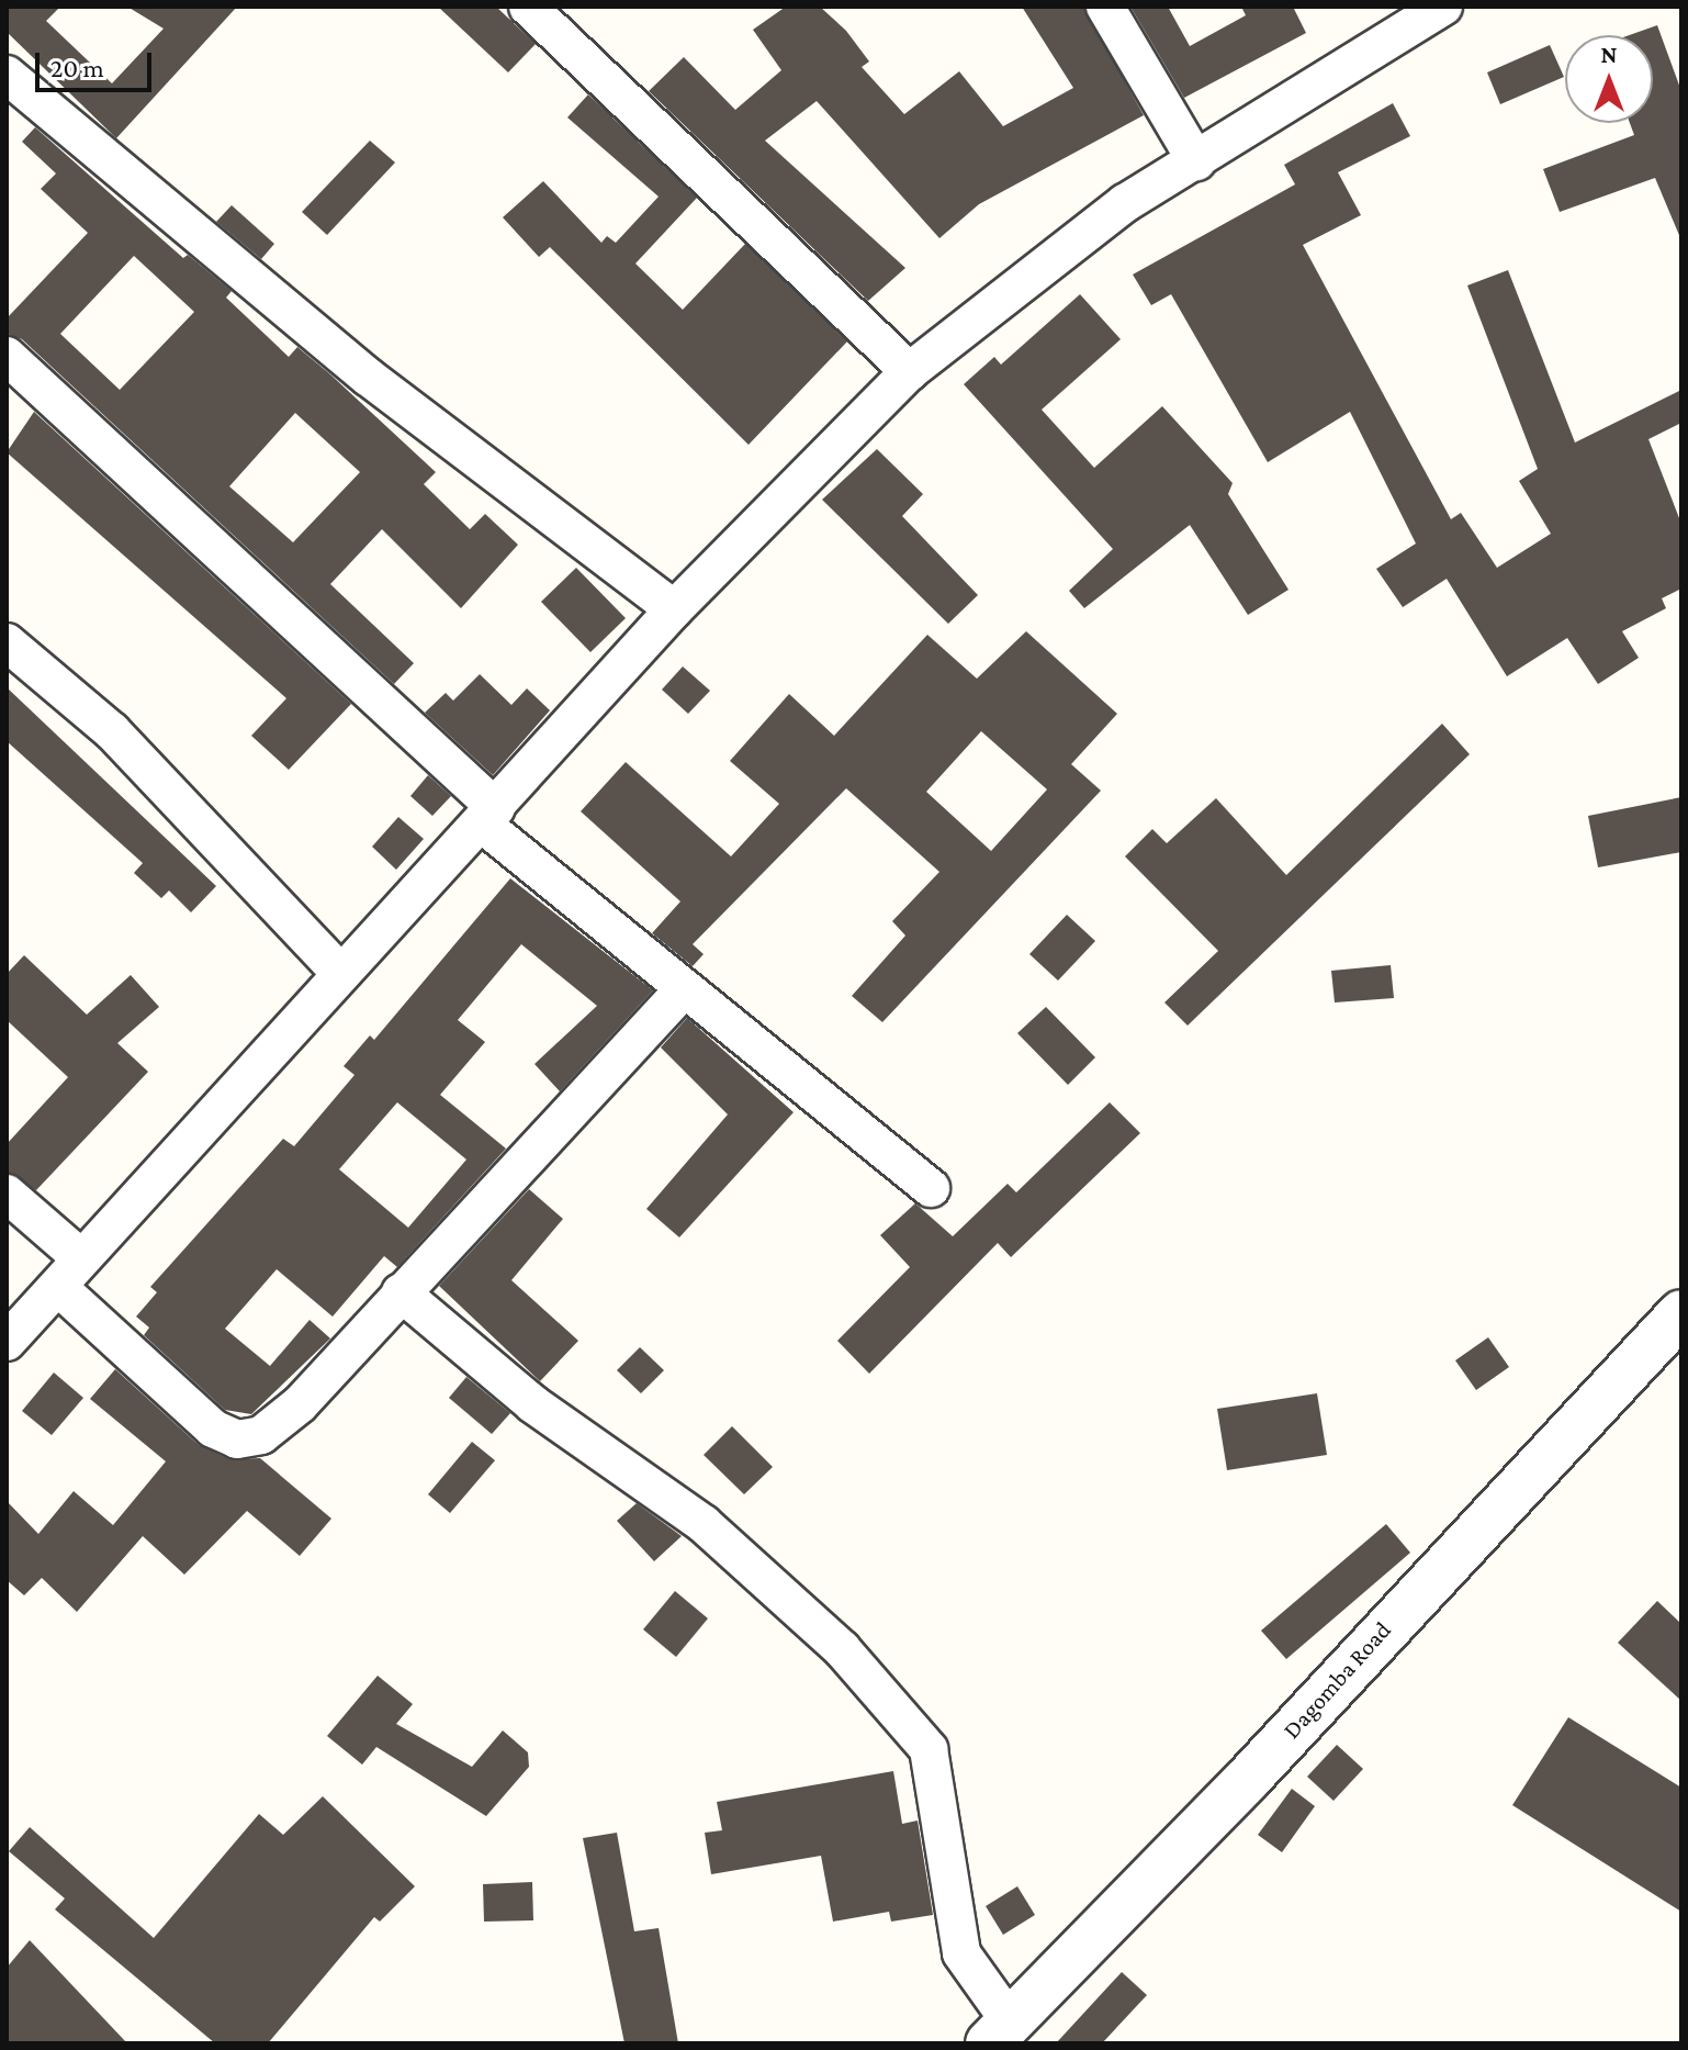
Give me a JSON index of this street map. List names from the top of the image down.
{
  "streets": {
    "street": ["Dagomba Road"]
  },
  "scale_bar": "20 m",
  "north": "top"
}
